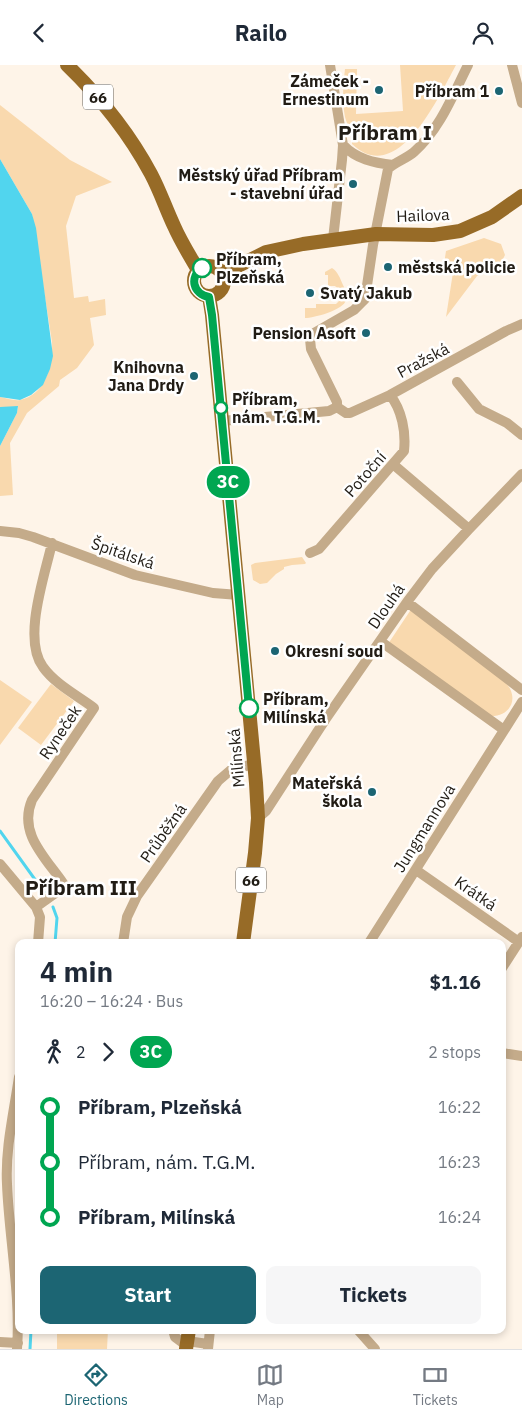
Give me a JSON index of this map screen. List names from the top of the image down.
{
  "streets": {
    "main road": ["66", "Hailova", "Milínská"],
    "street": [
      "Pražská",
      "Potoční",
      "Špitálská",
      "Dlouhá",
      "Ryneček",
      "Jungmannova",
      "Průběžná",
      "Krátká"
    ]
  },
  "crossings": [
    ["66", "Hailova"],
    ["66", "Pražská"],
    ["66", "Milínská"],
    ["Pražská", "Potoční"],
    ["Pražská", "Milínská"],
    ["Špitálská", "Ryneček"],
    ["Špitálská", "Milínská"],
    ["Dlouhá", "Milínská"],
    ["Milínská", "Průběžná"],
    ["Jungmannova", "Krátká"]
  ],
  "districts": ["Příbram I", "Příbram III"],
  "places": [
    "Zámeček - Ernestinum",
    "Příbram 1",
    "Městský úřad Příbram - stavební úřad",
    "městská policie",
    "Příbram, Plzeňská",
    "Svatý Jakub",
    "Pension Asoft",
    "Knihovna Jana Drdy",
    "Příbram, nám. T.G.M.",
    "Okresní soud",
    "Příbram, Milínská",
    "Mateřská škola"
  ],
  "lines": ["bus line 3C"],
  "page": {
    "header": "Railo",
    "on_map": "3C",
    "heading": ["4 min", "16:20 – 16:24 · Bus", "$1.16"],
    "legs": ["2", "3C", "2 stops"],
    "list": [
      {
        "name": "Příbram, Plzeňská",
        "value": "16:22"
      },
      {
        "name": "Příbram, nám. T.G.M.",
        "value": "16:23"
      },
      {
        "name": "Příbram, Milínská",
        "value": "16:24"
      }
    ],
    "buttons": ["Start", "Tickets"],
    "tabs": ["Directions", "Map", "Tickets"]
  }
}
